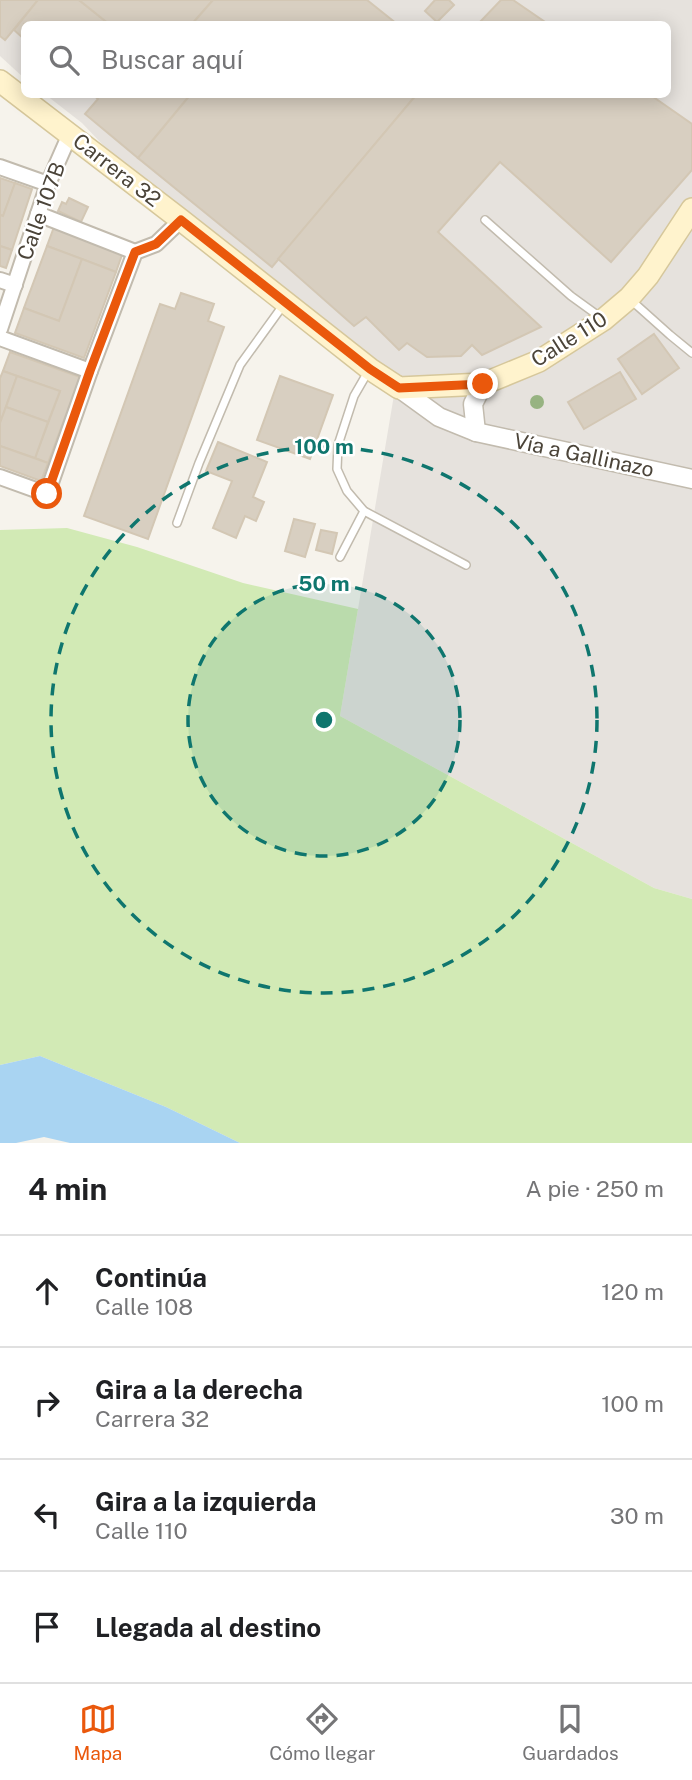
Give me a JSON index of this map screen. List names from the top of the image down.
{
  "streets": {
    "main road": ["Carrera 32", "Calle 110"],
    "street": ["Calle 107B", "Vía a Gallinazo"]
  },
  "crossings": [
    ["Carrera 32", "Calle 107B"],
    ["Carrera 32", "Calle 110"],
    ["Carrera 32", "Vía a Gallinazo"],
    ["Calle 110", "Vía a Gallinazo"]
  ],
  "page": {
    "search": "Buscar aquí",
    "heading": ["4 min", "A pie · 250 m"],
    "list": [
      ["Continúa", "Calle 108", "120 m"],
      ["Gira a la derecha", "Carrera 32", "100 m"],
      ["Gira a la izquierda", "Calle 110", "30 m"],
      "Llegada al destino"
    ],
    "nav": ["Mapa", "Cómo llegar", "Guardados"]
  },
  "rings": ["100 m", "50 m"]
}
